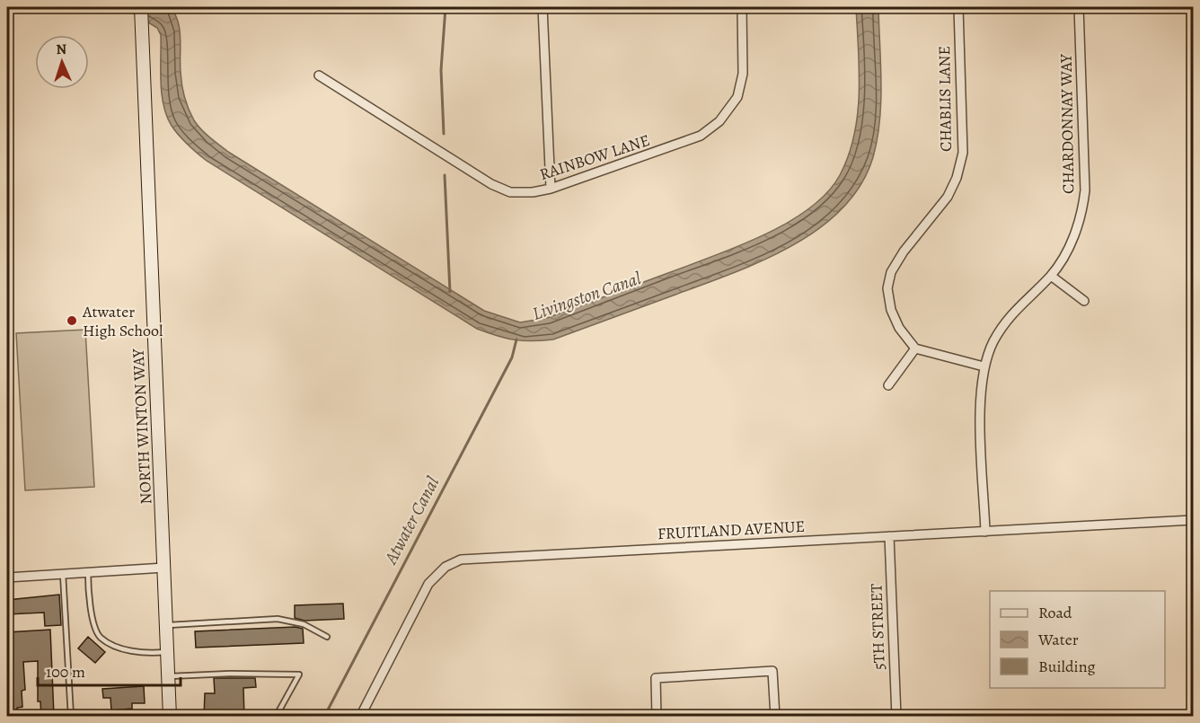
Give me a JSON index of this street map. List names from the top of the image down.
{
  "streets": {
    "main road": ["NORTH WINTON WAY"],
    "street": [
      "CHABLIS LANE",
      "CHARDONNAY WAY",
      "RAINBOW LANE",
      "FRUITLAND AVENUE",
      "5TH STREET"
    ]
  },
  "crossings": [
    ["CHARDONNAY WAY", "FRUITLAND AVENUE"],
    ["FRUITLAND AVENUE", "5TH STREET"]
  ],
  "water": ["Livingston Canal", "Atwater Canal"],
  "places": ["Atwater High School"],
  "legend": ["Road", "Water", "Building"],
  "scale_bar": "100 m",
  "north": "top"
}
